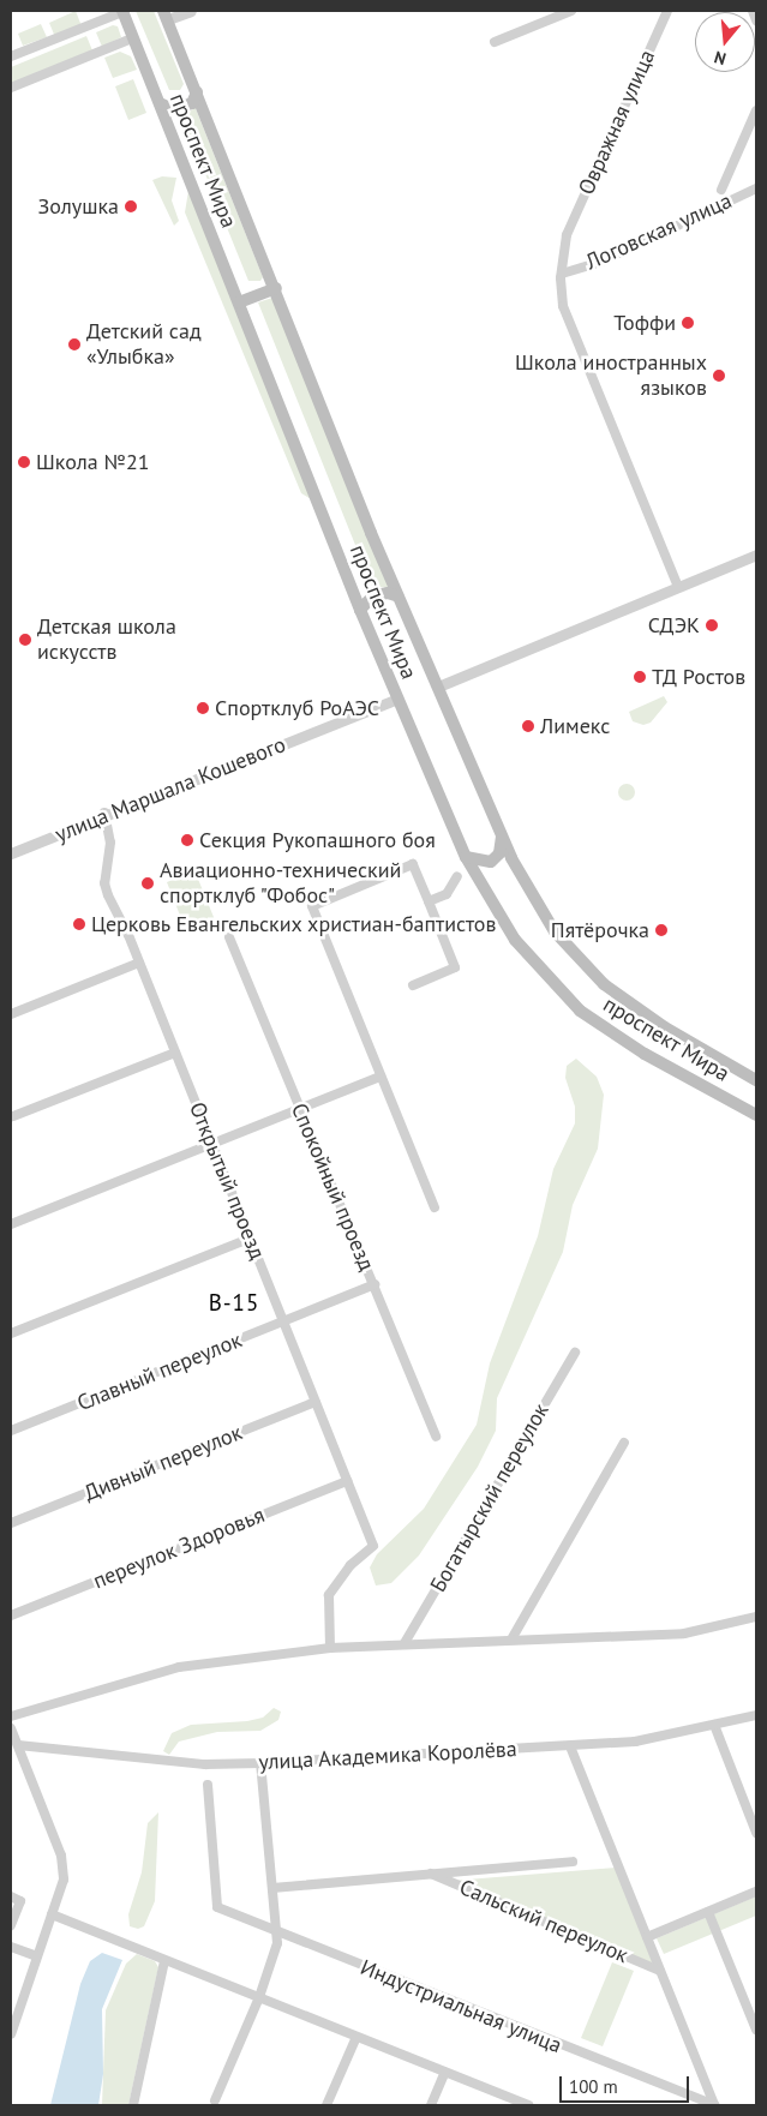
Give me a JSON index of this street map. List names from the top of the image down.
{
  "streets": {
    "main road": ["проспект Мира"],
    "street": [
      "Овражная улица",
      "Логовская улица",
      "улица Маршала Кошевого",
      "Открытый проезд",
      "Спокойный проезд",
      "Славный переулок",
      "Дивный переулок",
      "Богатырский переулок",
      "переулок Здоровья",
      "улица Академика Королёва",
      "Сальский переулок",
      "Индустриальная улица"
    ]
  },
  "crossings": [
    ["Овражная улица", "Логовская улица"],
    ["проспект Мира", "улица Маршала Кошевого"],
    ["улица Маршала Кошевого", "Открытый проезд"],
    ["Открытый проезд", "Славный переулок"],
    ["Открытый проезд", "Дивный переулок"],
    ["Открытый проезд", "переулок Здоровья"],
    ["Спокойный проезд", "Славный переулок"],
    ["улица Академика Королёва", "Индустриальная улица"],
    ["Сальский переулок", "Индустриальная улица"]
  ],
  "districts": ["В-15"],
  "places": [
    "Золушка",
    "Тоффи",
    "Детский сад «Улыбка»",
    "Школа иностранных языков",
    "Школа №21",
    "СДЭК",
    "Детская школа искусств",
    "ТД Ростов",
    "Спортклуб РоАЭС",
    "Лимекс",
    "Секция Рукопашного боя",
    "Авиационно-технический спортклуб \"Фобос\"",
    "Церковь Евангельских христиан-баптистов",
    "Пятёрочка"
  ],
  "scale_bar": "100 m",
  "north": "bottom"
}
